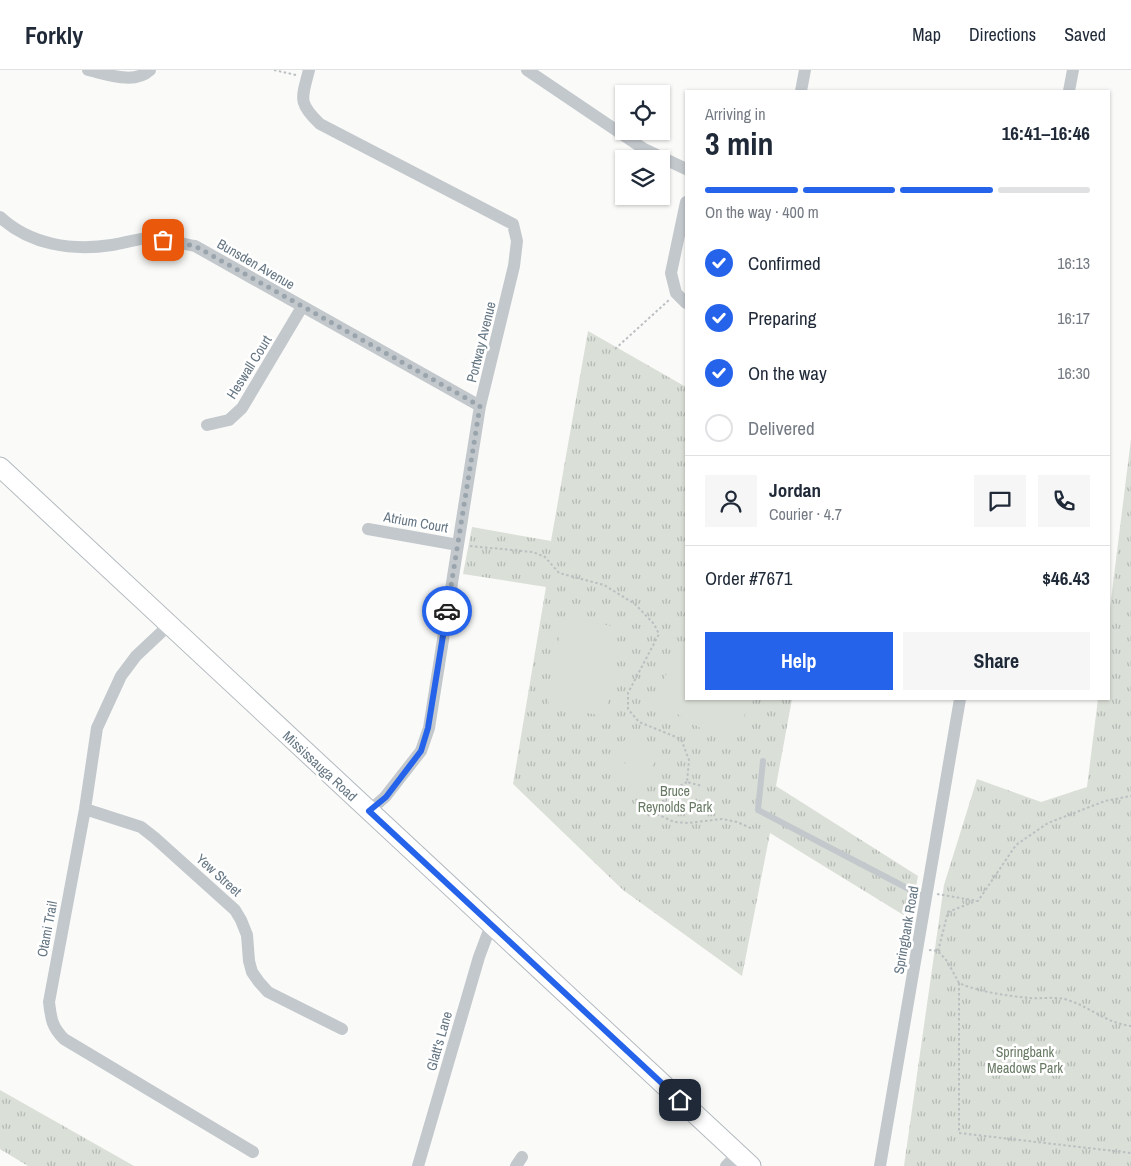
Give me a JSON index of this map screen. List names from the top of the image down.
{
  "streets": {
    "main road": ["Mississauga Road"],
    "street": [
      "Bunsden Avenue",
      "Portway Avenue",
      "Heswall Court",
      "Atrium Court",
      "Yew Street",
      "Otami Trail",
      "Springbank Road",
      "Glatt's Lane"
    ]
  },
  "crossings": [
    ["Bunsden Avenue", "Portway Avenue"],
    ["Bunsden Avenue", "Heswall Court"],
    ["Portway Avenue", "Atrium Court"],
    ["Portway Avenue", "Mississauga Road"],
    ["Mississauga Road", "Otami Trail"],
    ["Mississauga Road", "Glatt's Lane"],
    ["Yew Street", "Otami Trail"]
  ],
  "parks": ["Bruce Reynolds Park", "Springbank Meadows Park"],
  "page": {
    "header": "Forkly",
    "nav": ["Map", "Directions", "Saved"],
    "heading": ["3 min", "Arriving in", "16:41–16:46"],
    "panel": [
      "Jordan",
      "Courier · 4.7",
      "Order #7671",
      "$46.43"
    ],
    "bar": "On the way · 400 m",
    "list": [
      ["Confirmed", "16:13"],
      ["Preparing", "16:17"],
      ["On the way", "16:30"],
      "Delivered"
    ],
    "buttons": ["Help", "Share"]
  }
}
